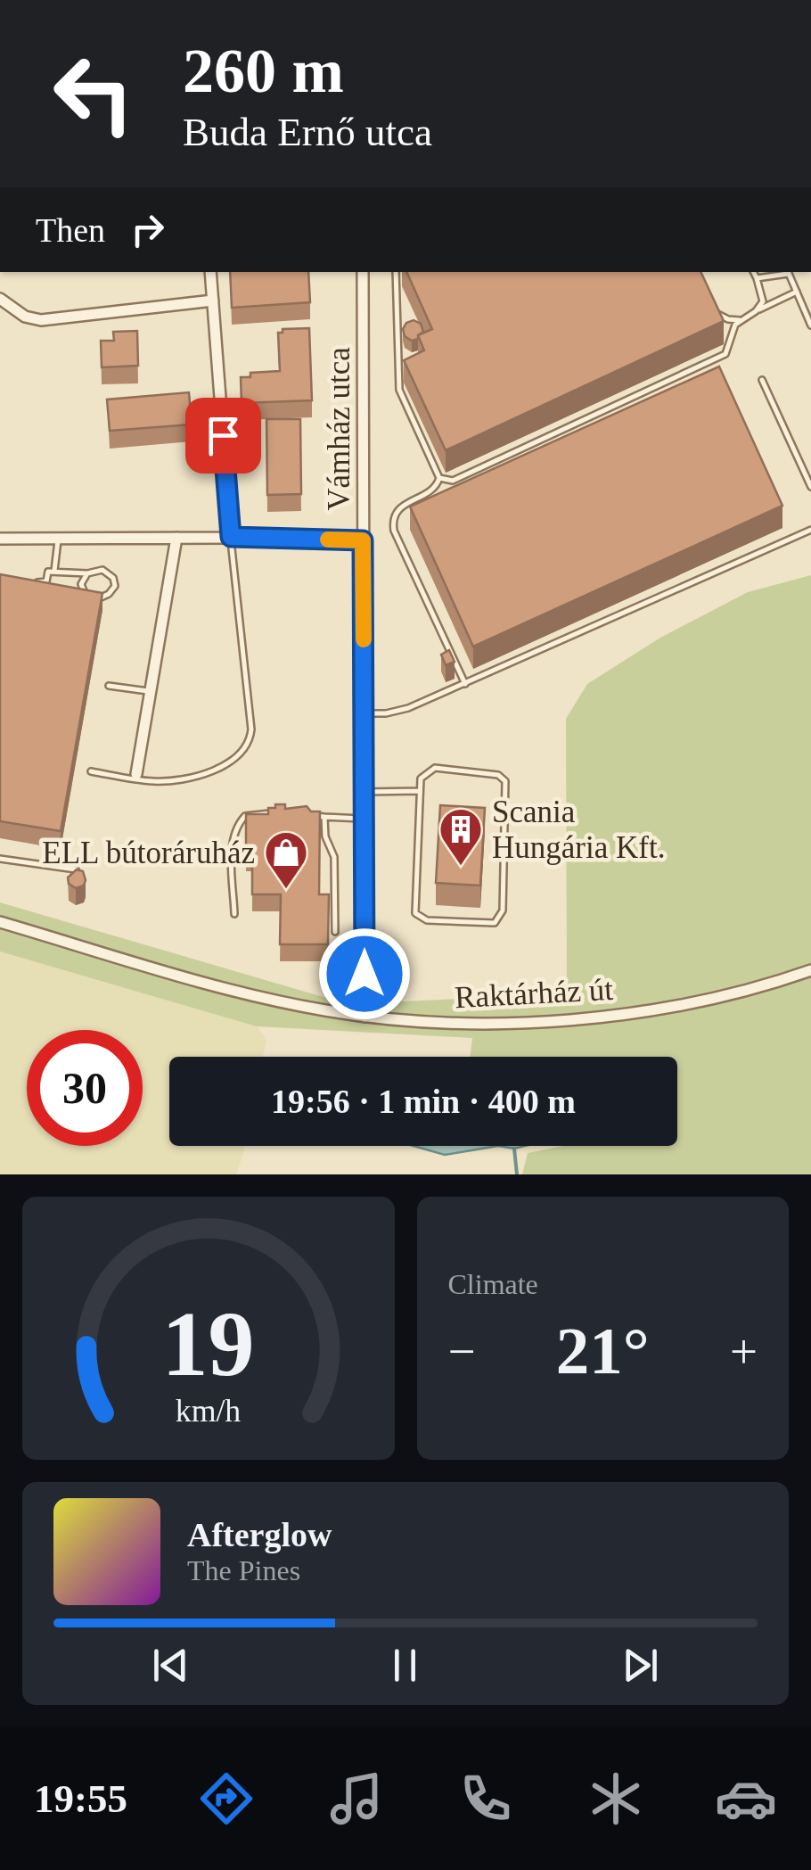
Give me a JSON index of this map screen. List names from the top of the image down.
{
  "streets": {
    "street": ["Vámház utca", "Raktárház út"]
  },
  "crossings": [
    ["Vámház utca", "Raktárház út"]
  ],
  "places": {
    "building": ["Scania Hungária Kft."],
    "shop": ["ELL bútoráruház"]
  },
  "page": {
    "turn": ["260 m", "Buda Ernő utca"],
    "then": "Then",
    "limit": "30",
    "trip": "19:56 · 1 min · 400 m",
    "tile": "Climate",
    "heat": ["−", "21°", "+"],
    "song": ["Afterglow", "The Pines"],
    "tabs": "19:55",
    "gauge": ["19", "km/h"]
  }
}
